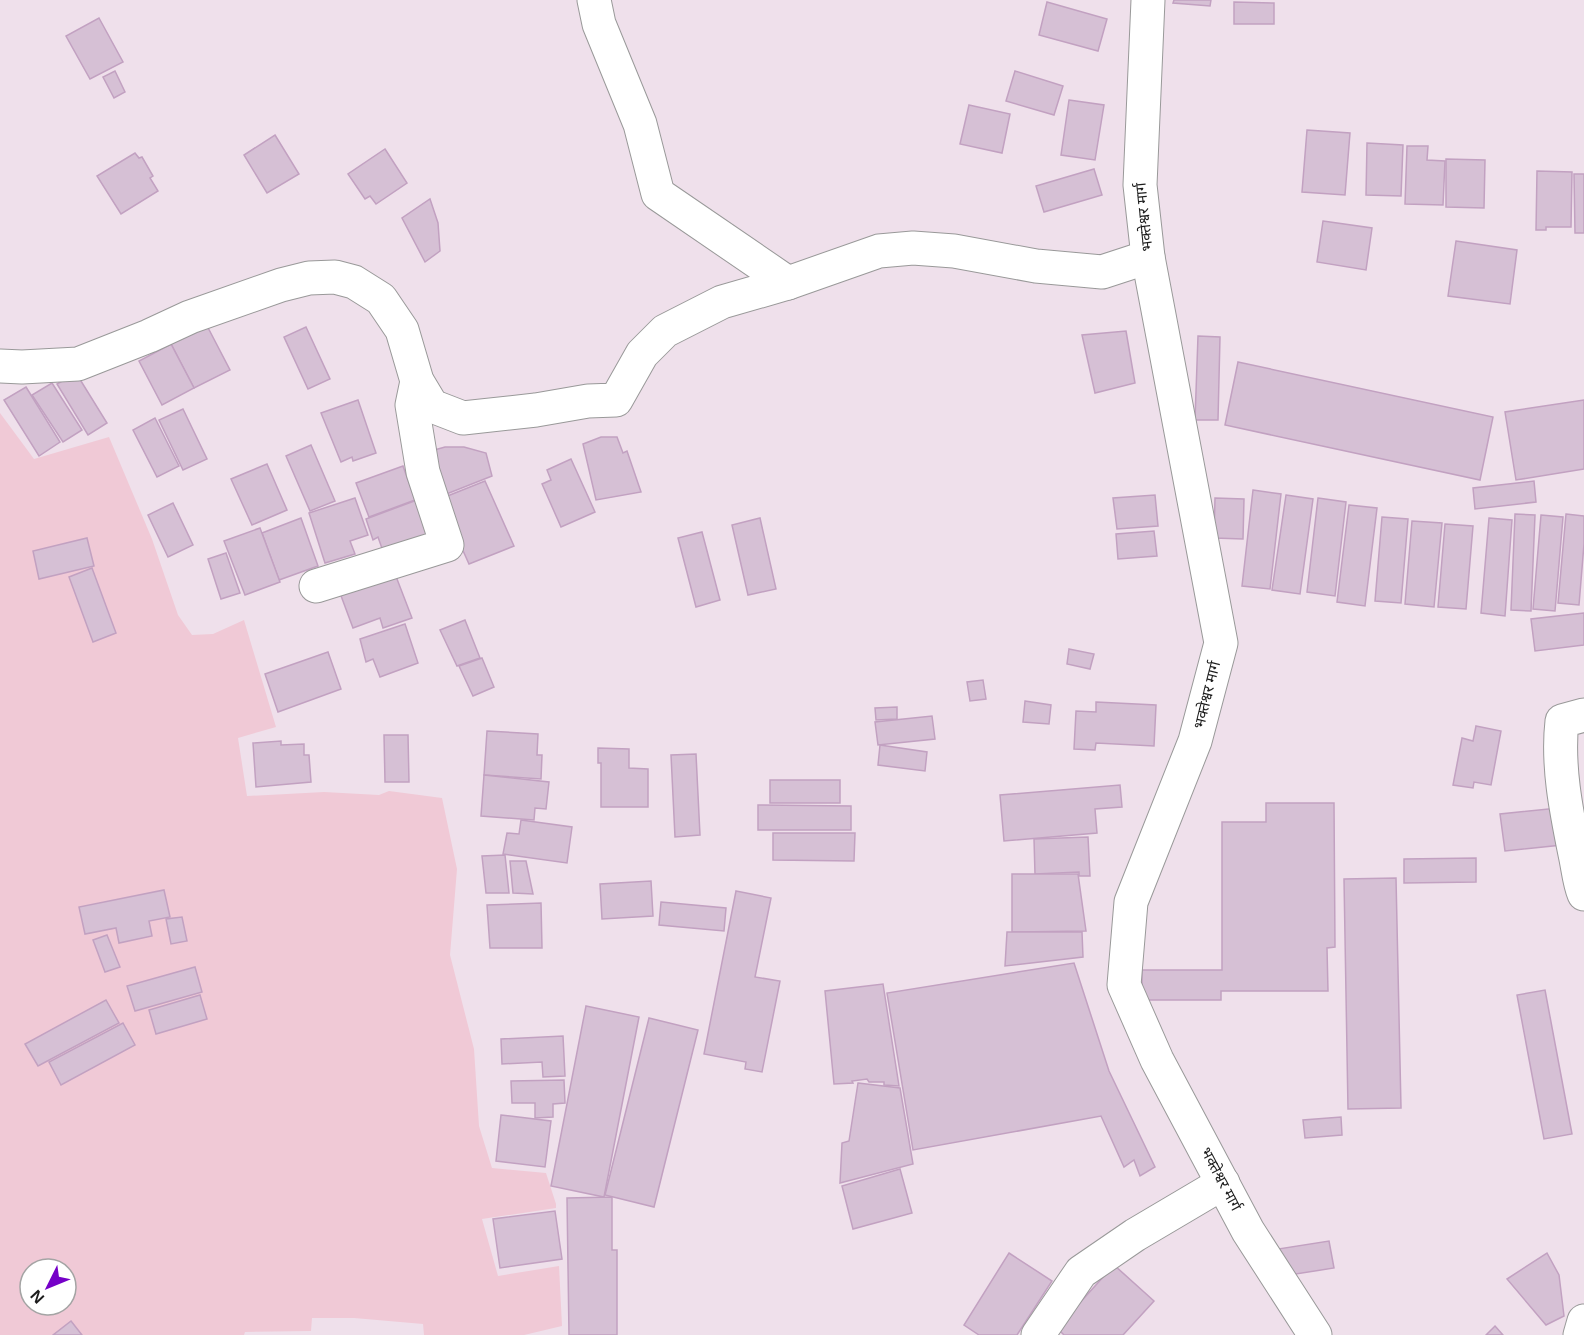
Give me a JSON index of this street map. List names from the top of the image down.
{
  "streets": {
    "street": ["भक्तेश्वर मार्ग"]
  },
  "north": "bottom left"
}
